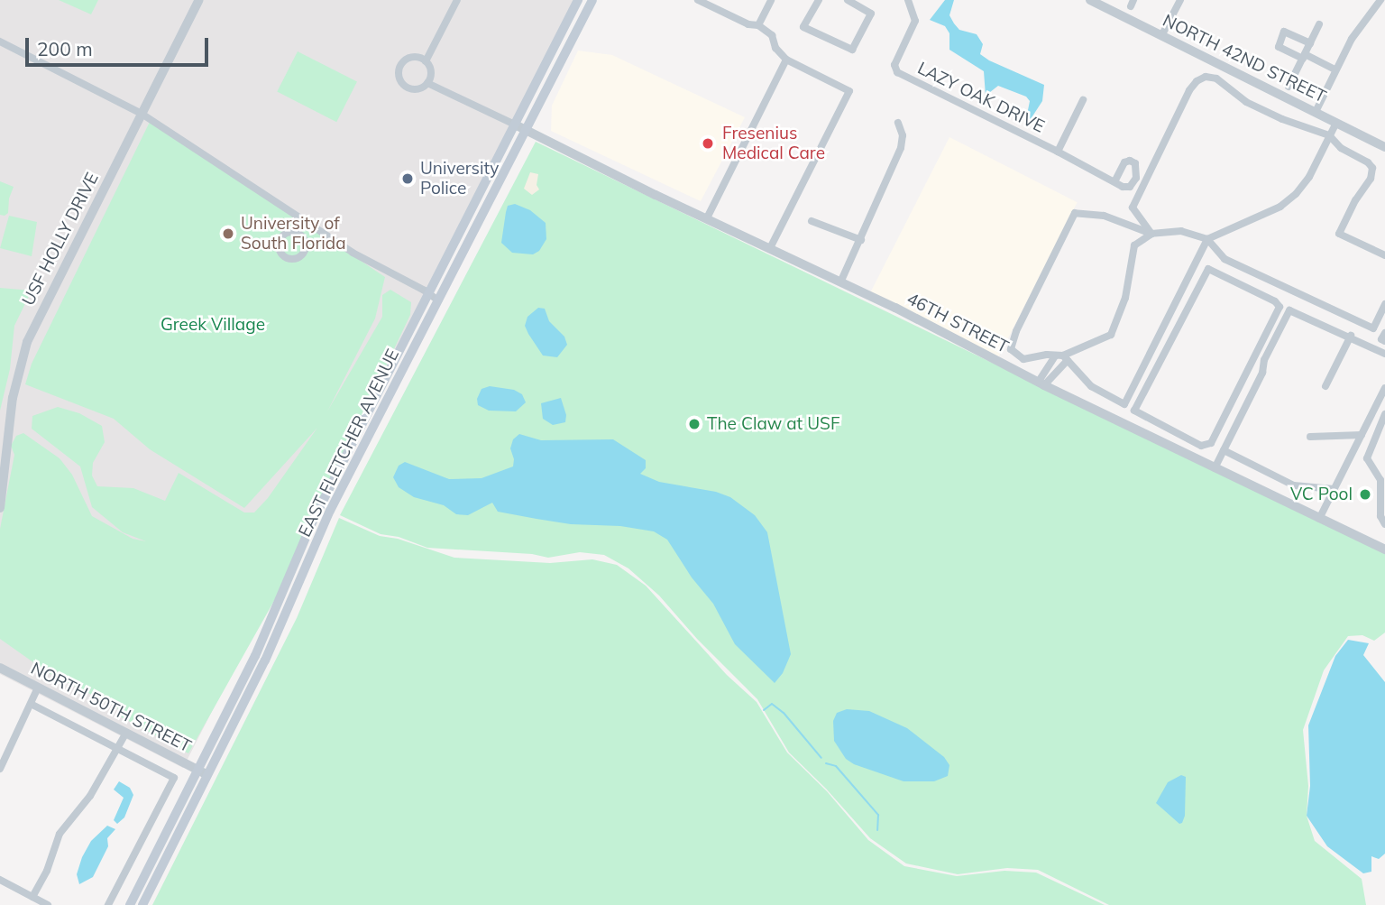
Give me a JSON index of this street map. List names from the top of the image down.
{
  "streets": {
    "main road": ["EAST FLETCHER AVENUE"],
    "street": [
      "NORTH 42ND STREET",
      "LAZY OAK DRIVE",
      "USF HOLLY DRIVE",
      "46TH STREET",
      "NORTH 50TH STREET"
    ]
  },
  "crossings": [
    ["46TH STREET", "EAST FLETCHER AVENUE"],
    ["EAST FLETCHER AVENUE", "NORTH 50TH STREET"]
  ],
  "parks": ["Greek Village"],
  "places": [
    "Fresenius Medical Care",
    "University Police",
    "University of South Florida",
    "The Claw at USF",
    "VC Pool"
  ],
  "scale_bar": "200 m"
}
